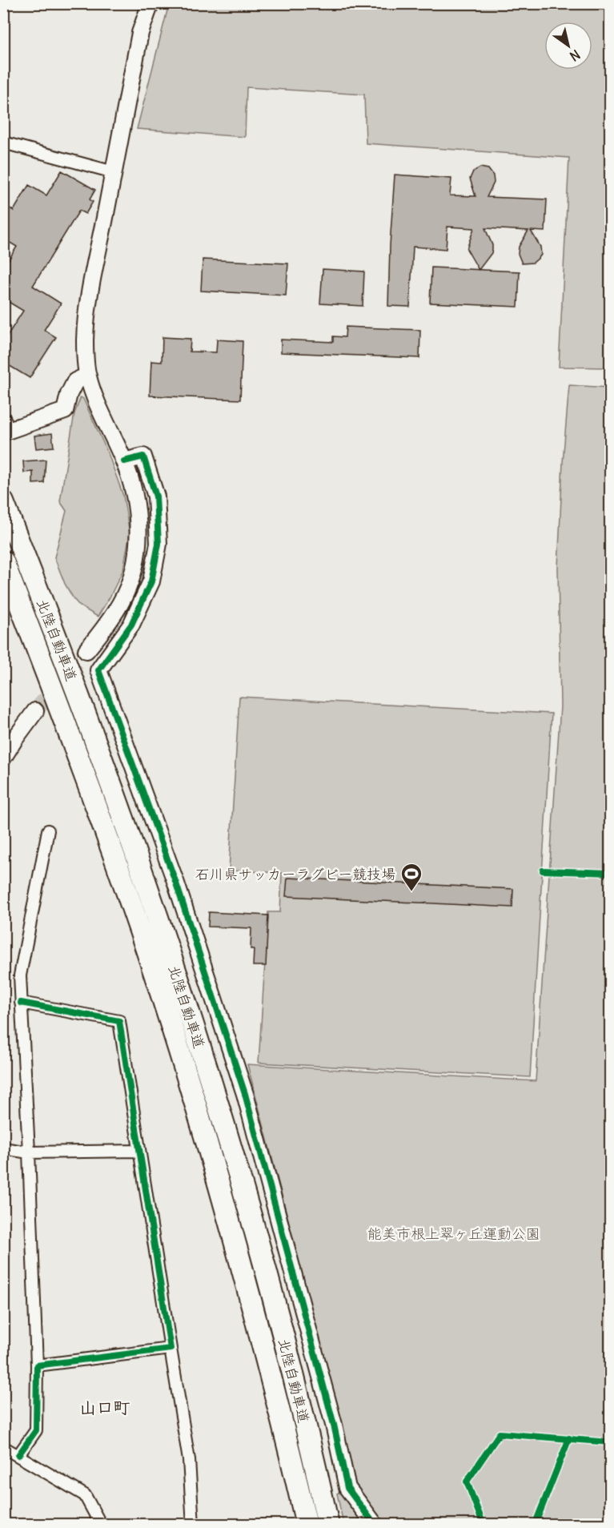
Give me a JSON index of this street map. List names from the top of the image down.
{
  "streets": {
    "highway": ["北陸自動車道"]
  },
  "districts": ["山口町"],
  "parks": ["能美市根上翠ヶ丘運動公園"],
  "places": {
    "sports": ["石川県サッカーラグビー競技場"]
  },
  "north": "bottom right"
}
